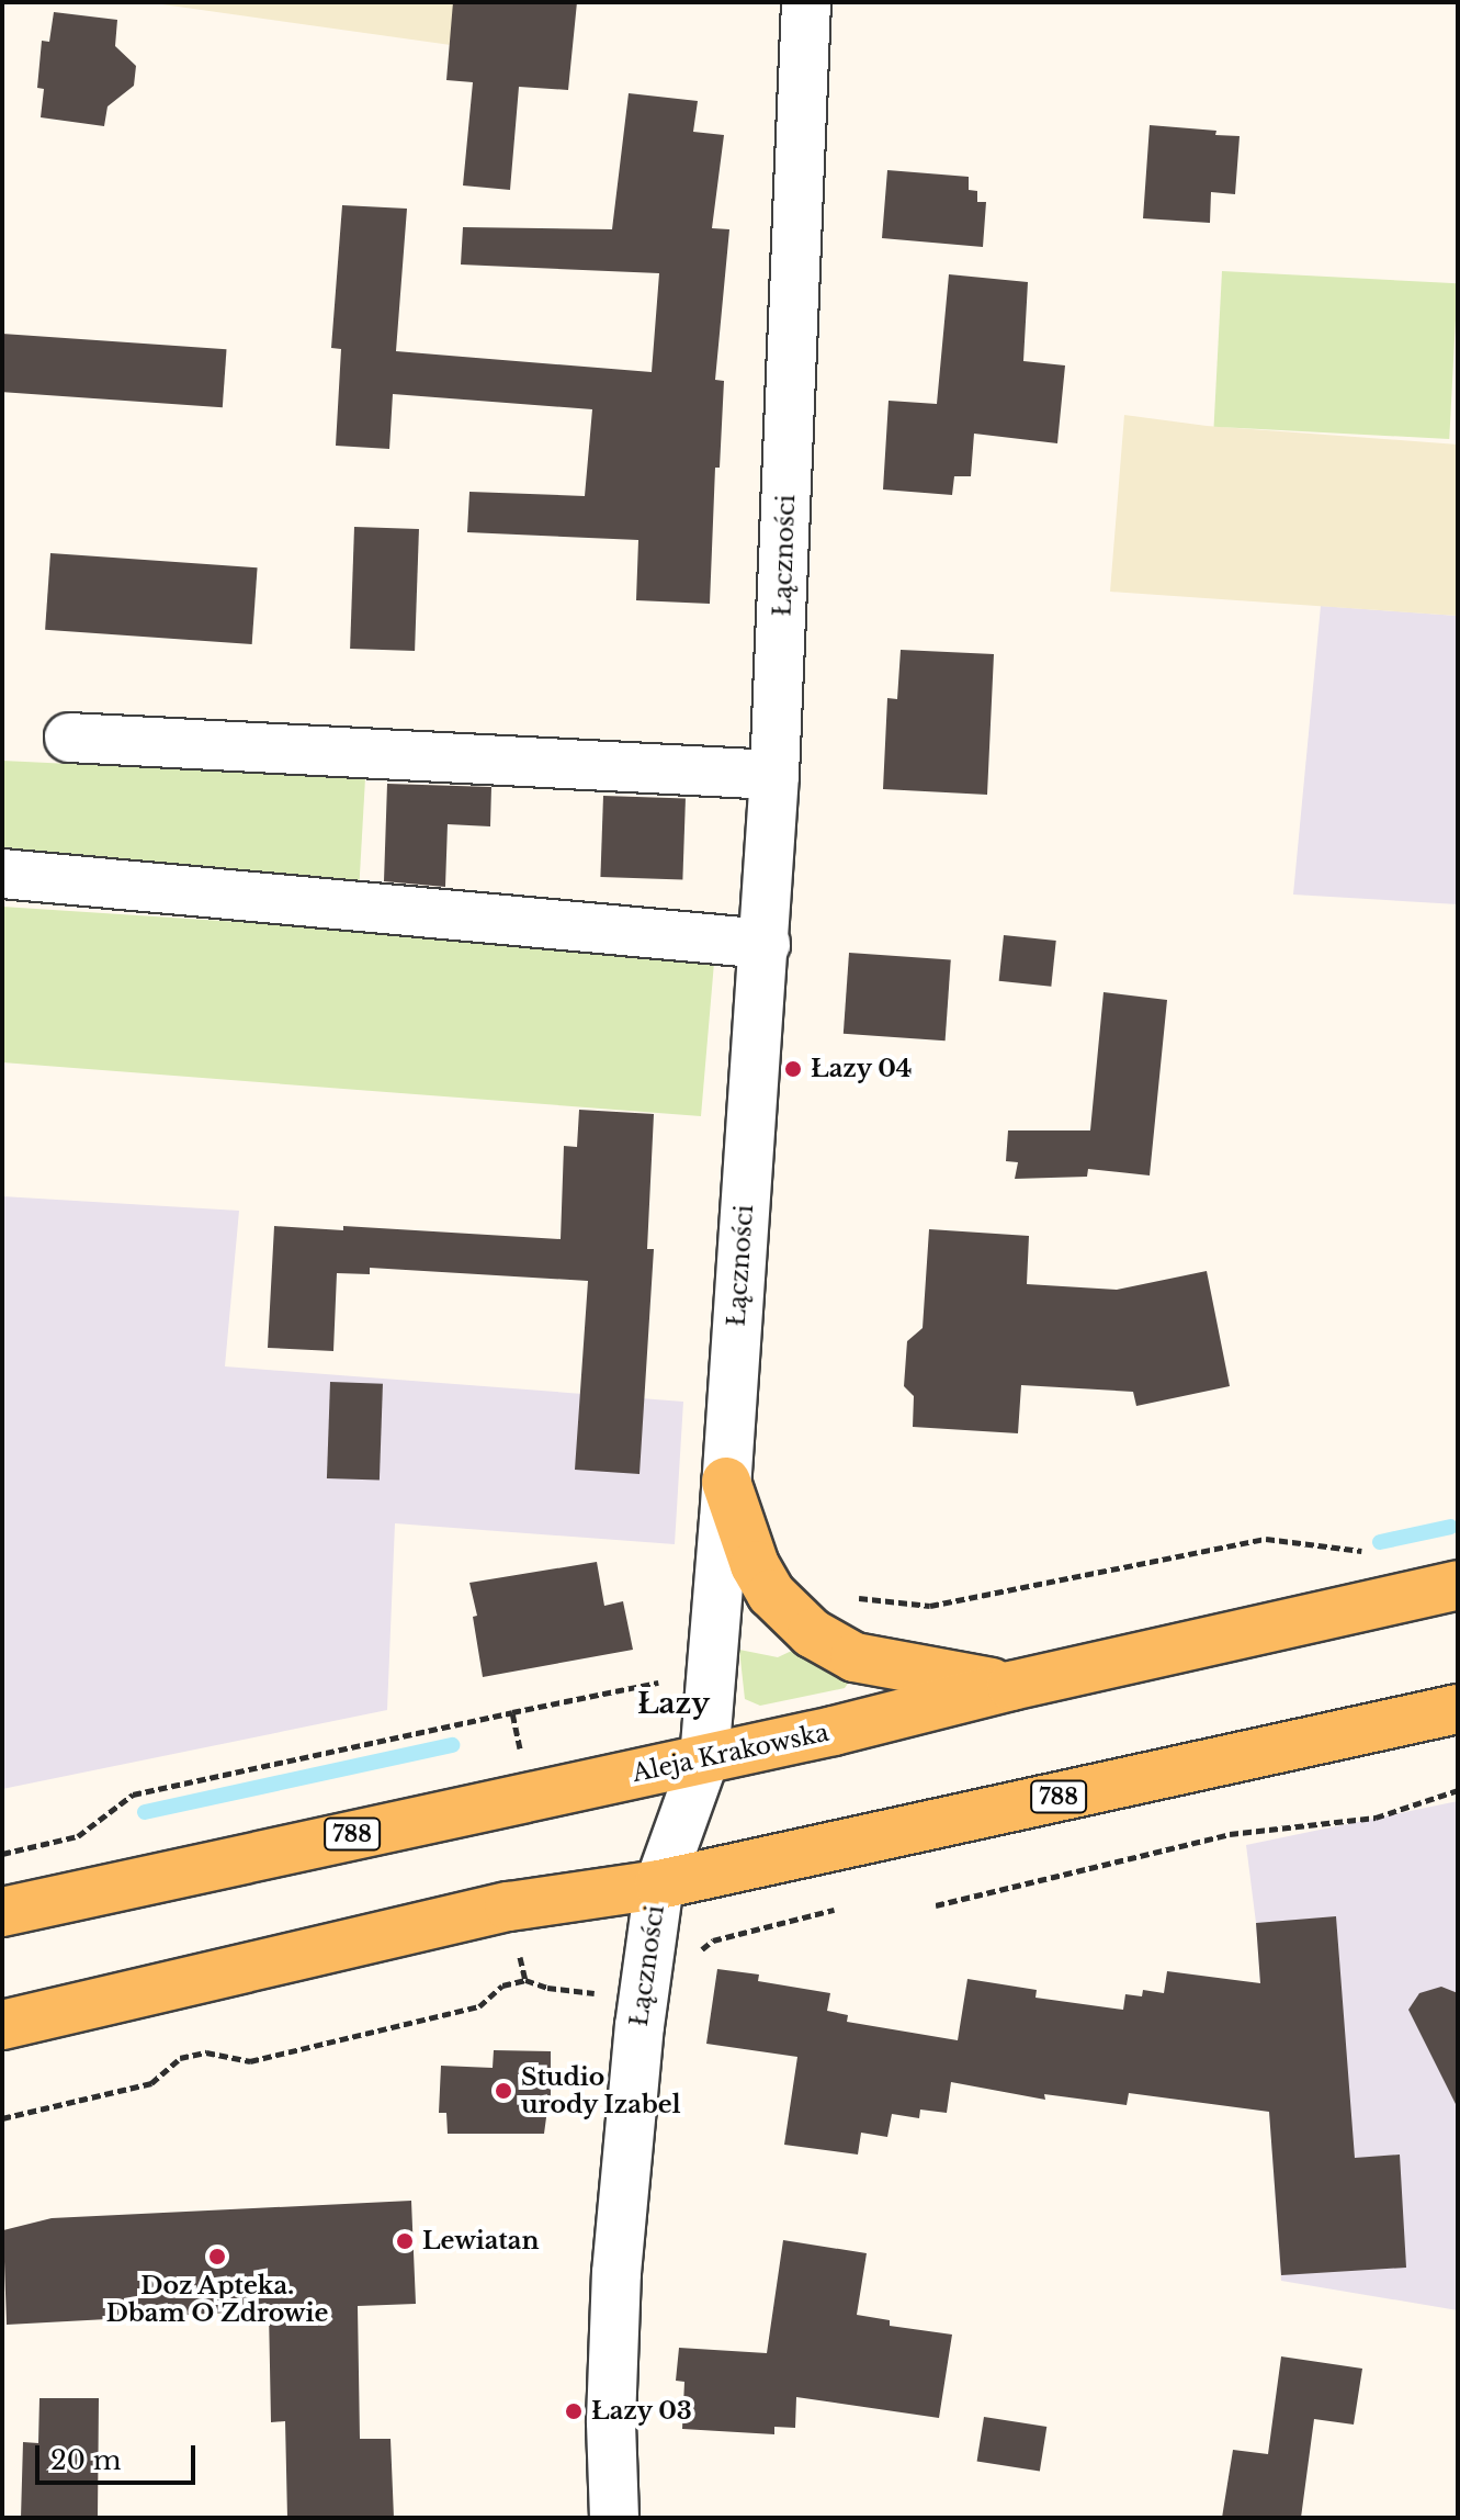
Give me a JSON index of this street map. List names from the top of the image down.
{
  "streets": {
    "main road": ["Aleja Krakowska", "788"],
    "street": ["Łączności"]
  },
  "crossings": [
    ["Łączności", "Aleja Krakowska"],
    ["Łączności", "788"]
  ],
  "districts": ["Łazy"],
  "places": [
    "Łazy 04",
    "Studio urody Izabel",
    "Lewiatan",
    "Doz Apteka. Dbam O Zdrowie",
    "Łazy 03"
  ],
  "scale_bar": "20 m"
}
